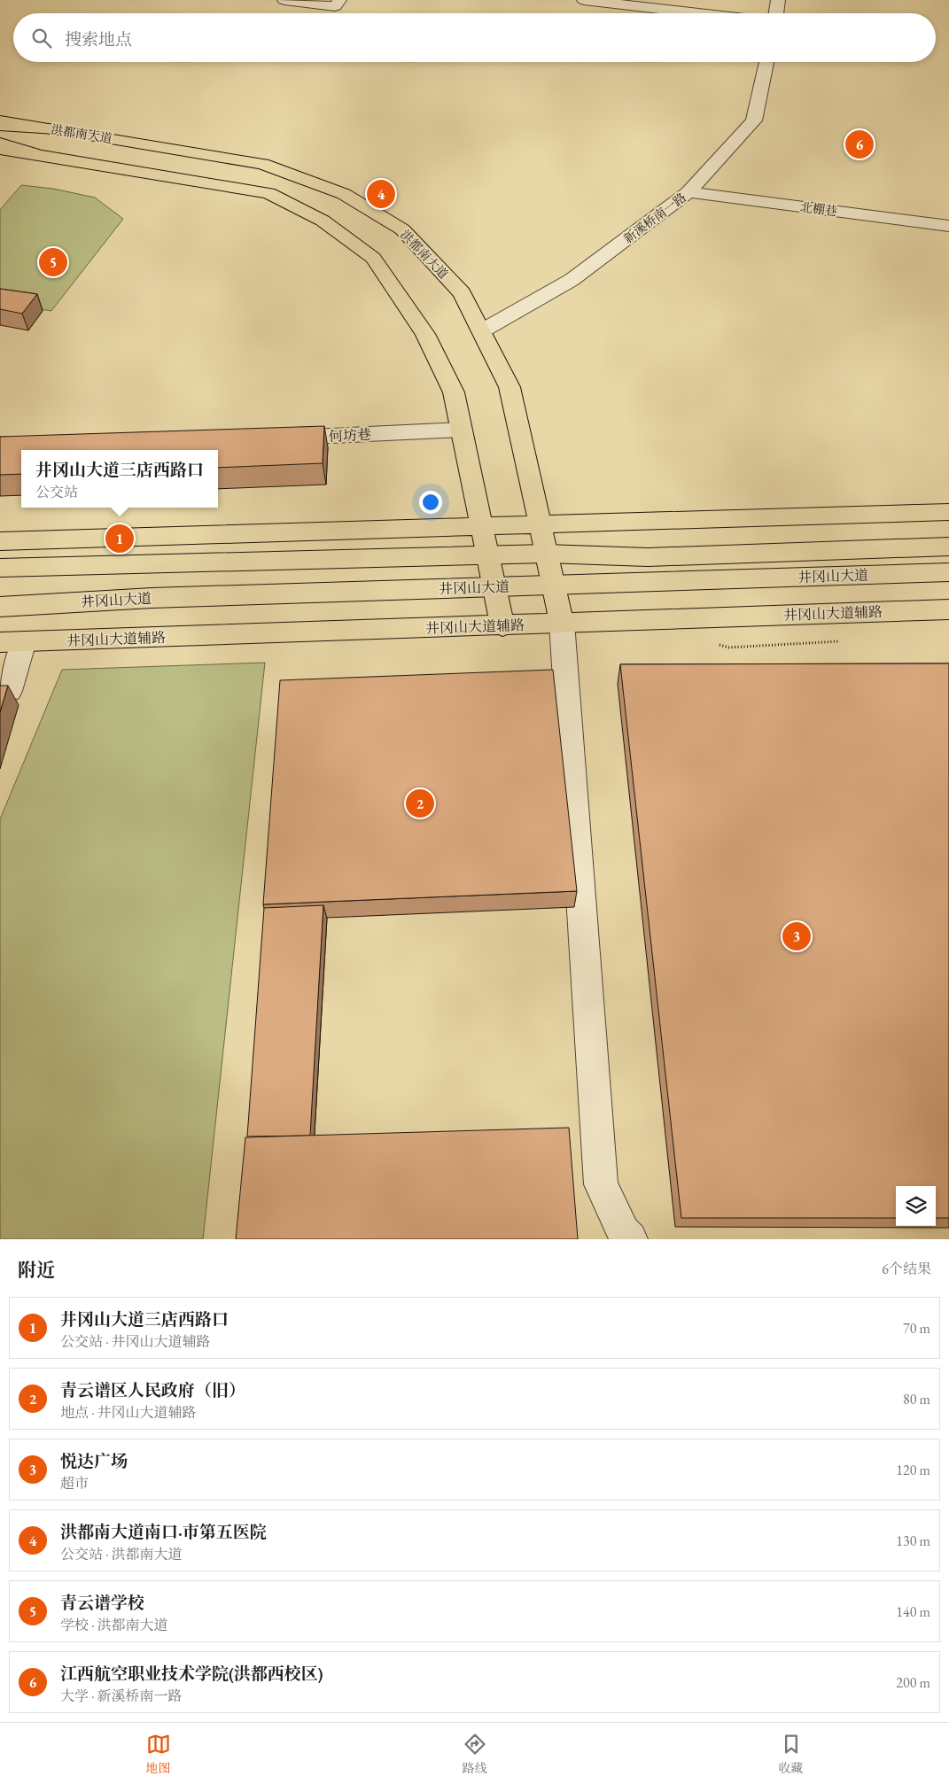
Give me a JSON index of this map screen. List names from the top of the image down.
{
  "streets": {
    "main road": ["洪都南大道", "井冈山大道", "井冈山大道辅路"],
    "street": ["北棚巷", "新溪桥南一路", "何坊巷"]
  },
  "crossings": [
    ["洪都南大道", "新溪桥南一路"],
    ["洪都南大道", "何坊巷"],
    ["洪都南大道", "井冈山大道"],
    ["洪都南大道", "井冈山大道辅路"],
    ["北棚巷", "新溪桥南一路"]
  ],
  "page": {
    "search": "搜索地点",
    "pins": [
      "6",
      "4",
      "5",
      "1",
      "2",
      "3"
    ],
    "popup": ["井冈山大道三店西路口", "公交站"],
    "heading": ["附近", "6个结果"],
    "list": [
      {
        "mark": "1",
        "name": "井冈山大道三店西路口",
        "note": "公交站 · 井冈山大道辅路",
        "value": "70 m"
      },
      {
        "mark": "2",
        "name": "青云谱区人民政府（旧）",
        "note": "地点 · 井冈山大道辅路",
        "value": "80 m"
      },
      {
        "mark": "3",
        "name": "悦达广场",
        "note": "超市",
        "value": "120 m"
      },
      {
        "mark": "4",
        "name": "洪都南大道南口·市第五医院",
        "note": "公交站 · 洪都南大道",
        "value": "130 m"
      },
      {
        "mark": "5",
        "name": "青云谱学校",
        "note": "学校 · 洪都南大道",
        "value": "140 m"
      },
      {
        "mark": "6",
        "name": "江西航空职业技术学院(洪都西校区)",
        "note": "大学 · 新溪桥南一路",
        "value": "200 m"
      }
    ],
    "nav": ["地图", "路线", "收藏"]
  }
}
